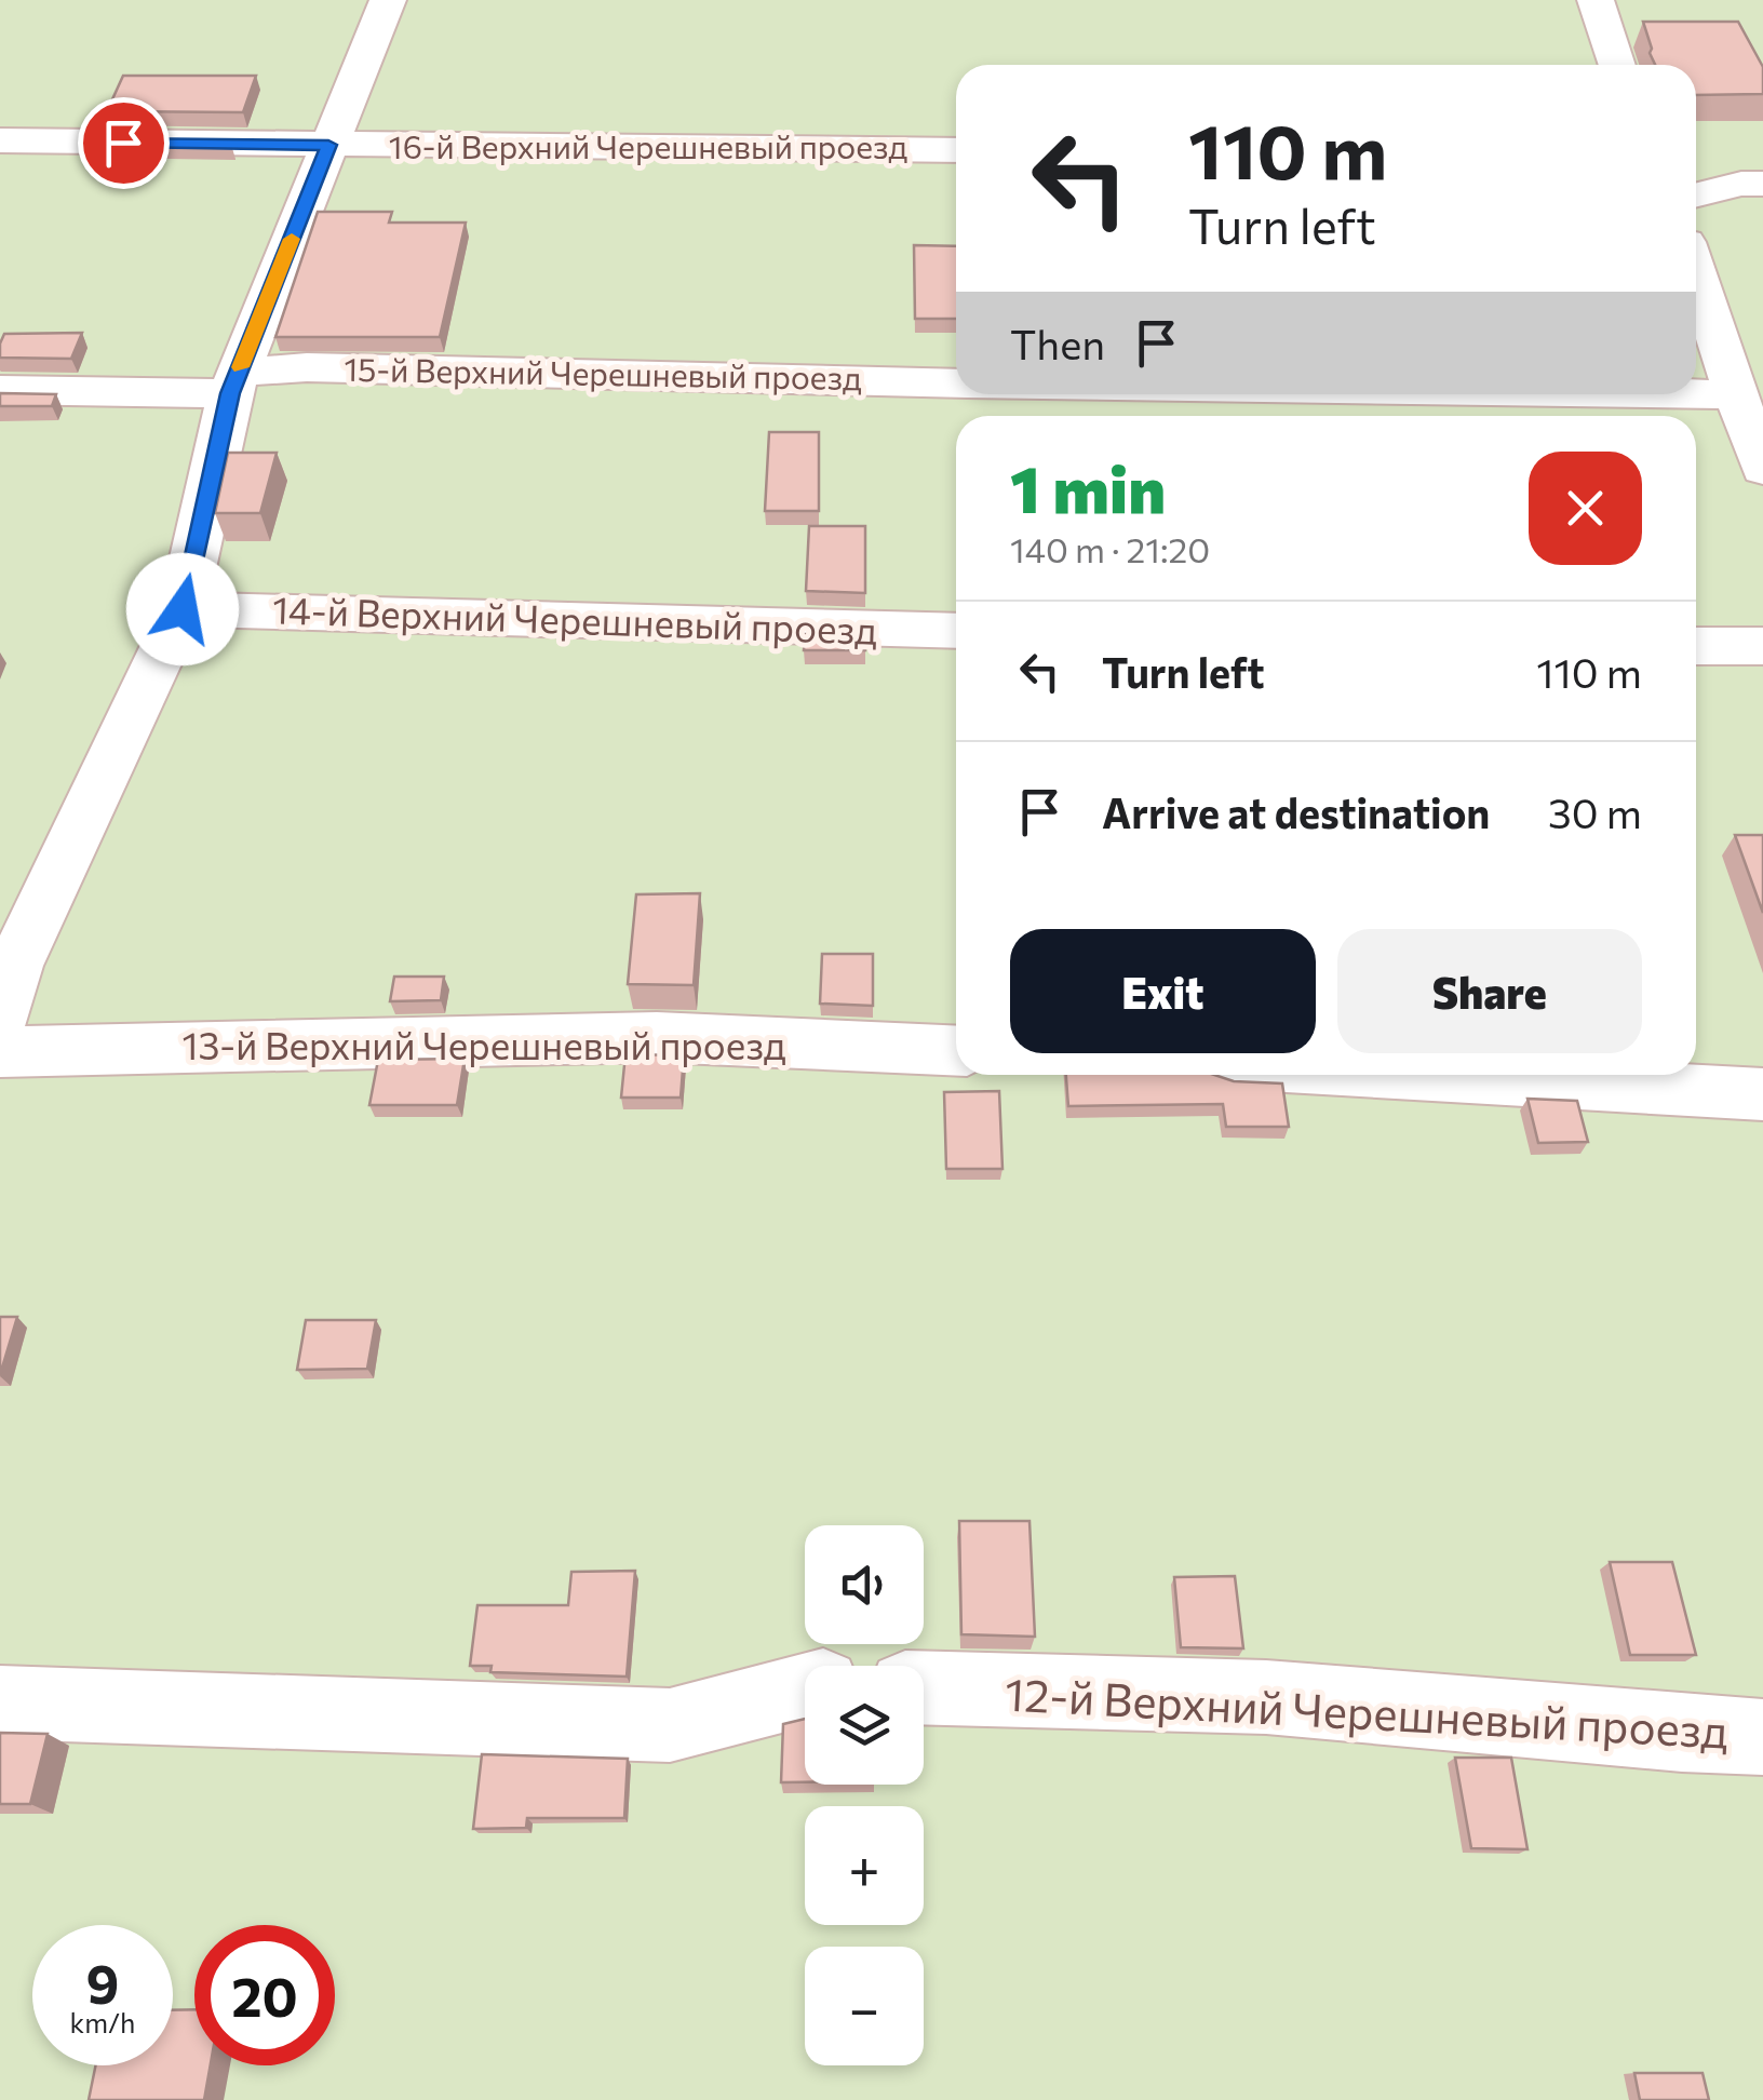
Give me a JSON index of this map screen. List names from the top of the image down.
{
  "streets": {
    "lane": [
      "16-й Верхний Черешневый проезд",
      "15-й Верхний Черешневый проезд",
      "14-й Верхний Черешневый проезд",
      "13-й Верхний Черешневый проезд",
      "12-й Верхний Черешневый проезд"
    ]
  },
  "page": {
    "turn": ["110 m", "Turn left"],
    "then": "Then",
    "heading": ["1 min", "140 m · 21:20"],
    "list": [
      {
        "name": "Turn left",
        "value": "110 m"
      },
      {
        "name": "Arrive at destination",
        "value": "30 m"
      }
    ],
    "buttons": ["Exit", "Share"],
    "map_buttons": ["+", "−"],
    "speed": "9 km/h",
    "limit": "20"
  }
}
